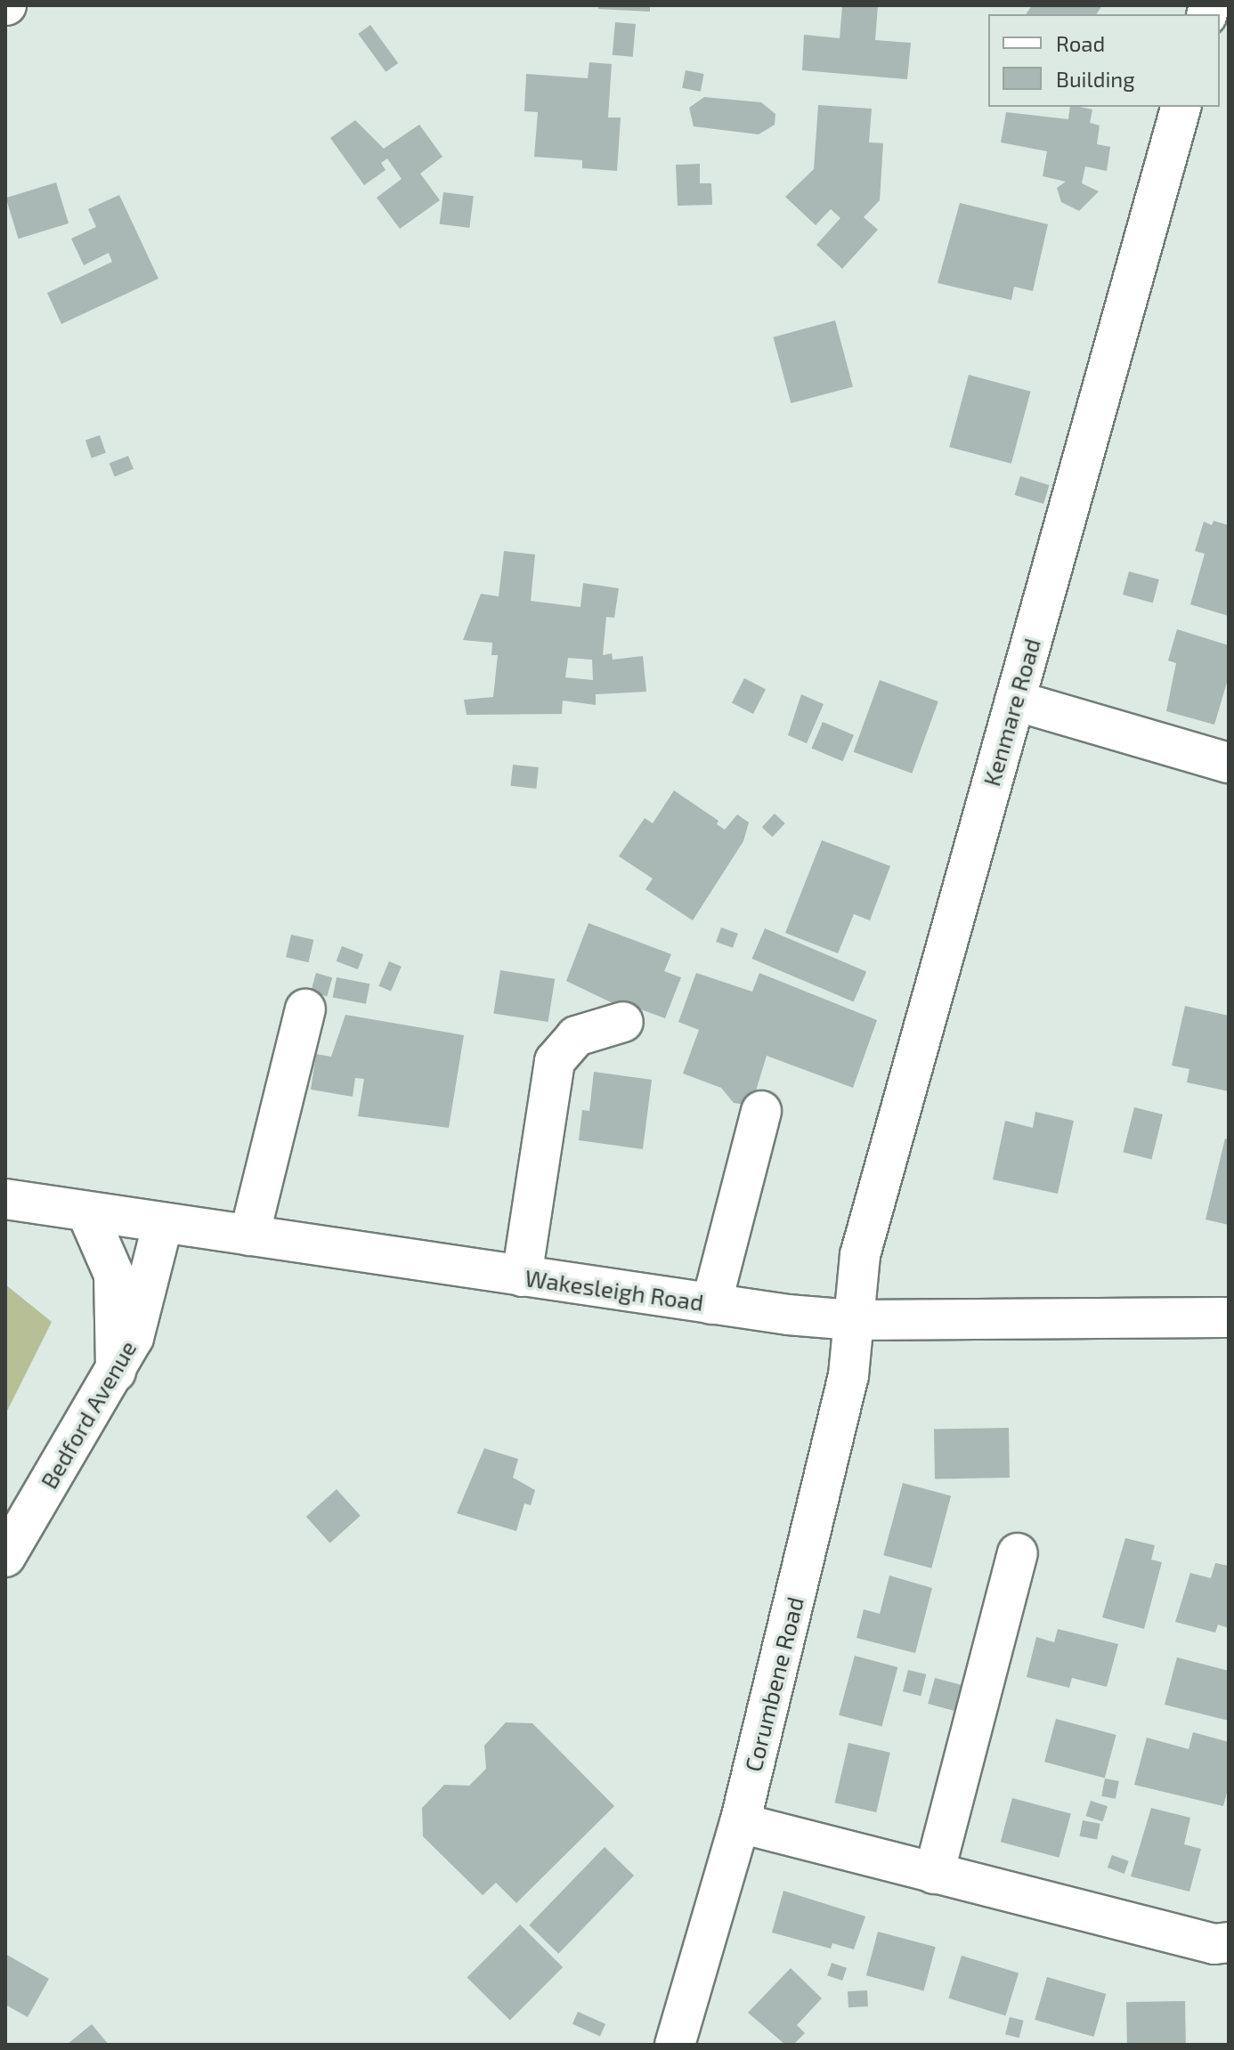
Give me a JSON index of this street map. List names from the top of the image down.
{
  "streets": {
    "street": [
      "Kenmare Road",
      "Wakesleigh Road",
      "Bedford Avenue",
      "Corumbene Road"
    ]
  },
  "crossings": [
    ["Kenmare Road", "Wakesleigh Road"],
    ["Kenmare Road", "Corumbene Road"],
    ["Wakesleigh Road", "Bedford Avenue"],
    ["Wakesleigh Road", "Corumbene Road"]
  ],
  "legend": ["Road", "Building"]
}
